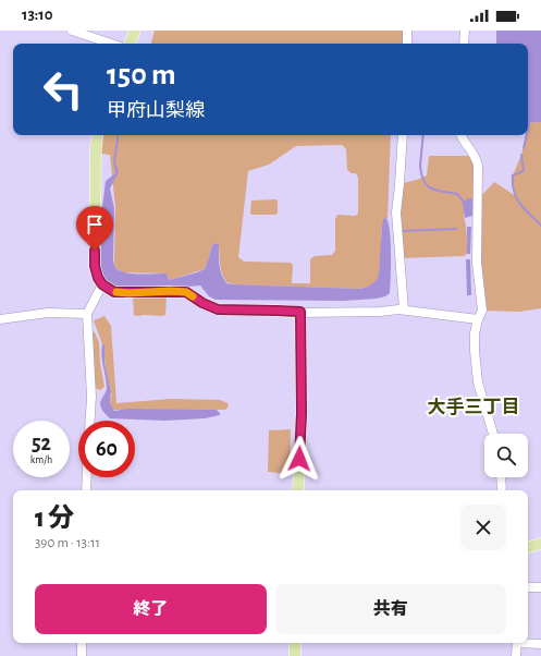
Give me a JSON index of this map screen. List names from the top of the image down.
{
  "districts": ["大手三丁目"],
  "page": {
    "status": "13:10",
    "turn": ["150 m", "甲府山梨線"],
    "speed": "52 km/h",
    "limit": "60",
    "heading": ["1 分", "390 m · 13:11"],
    "buttons": ["終了", "共有"]
  }
}
